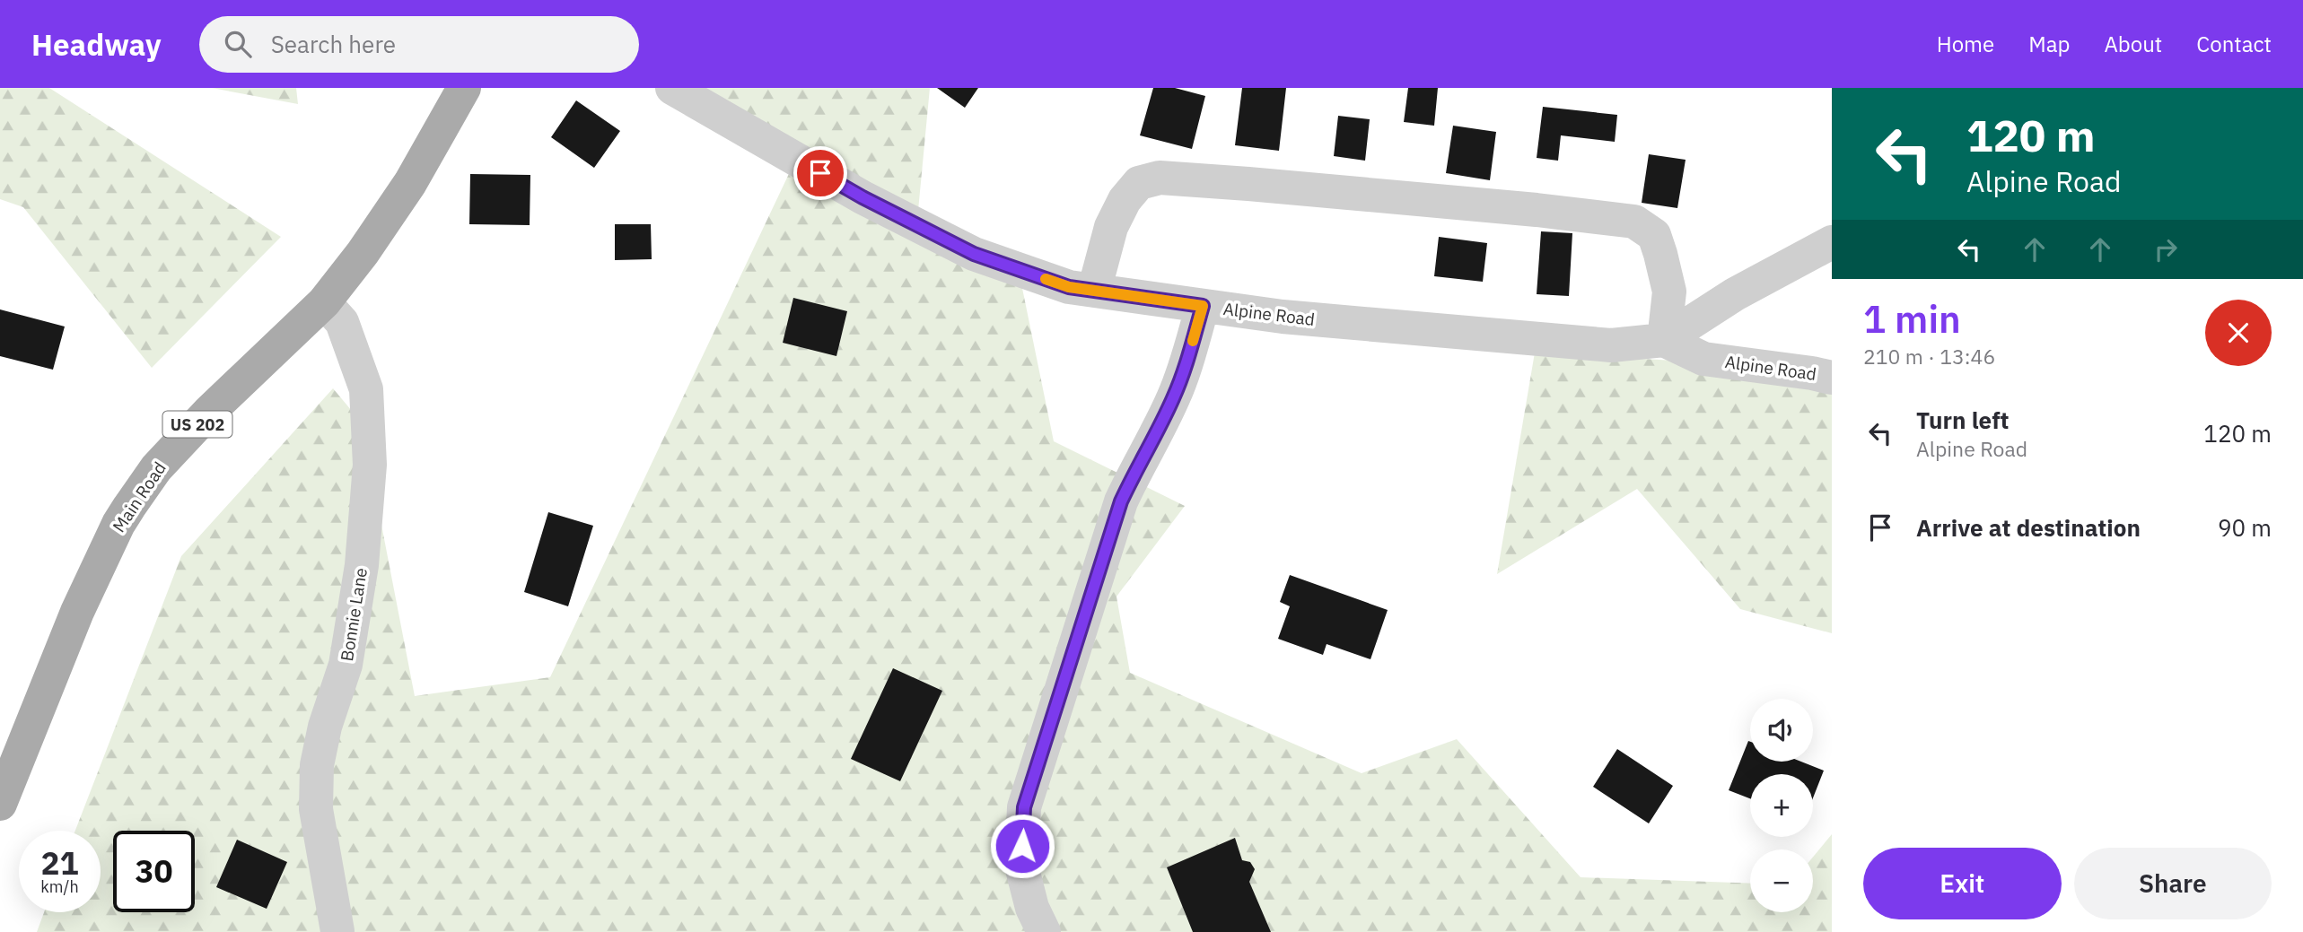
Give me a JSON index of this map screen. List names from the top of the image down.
{
  "streets": {
    "main road": ["US 202", "Main Road"],
    "street": ["Alpine Road", "Bonnie Lane"]
  },
  "crossings": [
    ["Main Road", "Bonnie Lane"]
  ],
  "page": {
    "header": "Headway",
    "search": "Search here",
    "nav": [
      "Home",
      "Map",
      "About",
      "Contact"
    ],
    "turn": ["120 m", "Alpine Road"],
    "heading": ["1 min", "210 m · 13:46"],
    "list": [
      {
        "name": "Turn left",
        "note": "Alpine Road",
        "value": "120 m"
      },
      {
        "name": "Arrive at destination",
        "value": "90 m"
      }
    ],
    "map_buttons": ["+", "−"],
    "speed": "21 km/h",
    "limit": "30",
    "buttons": ["Exit", "Share"]
  }
}
